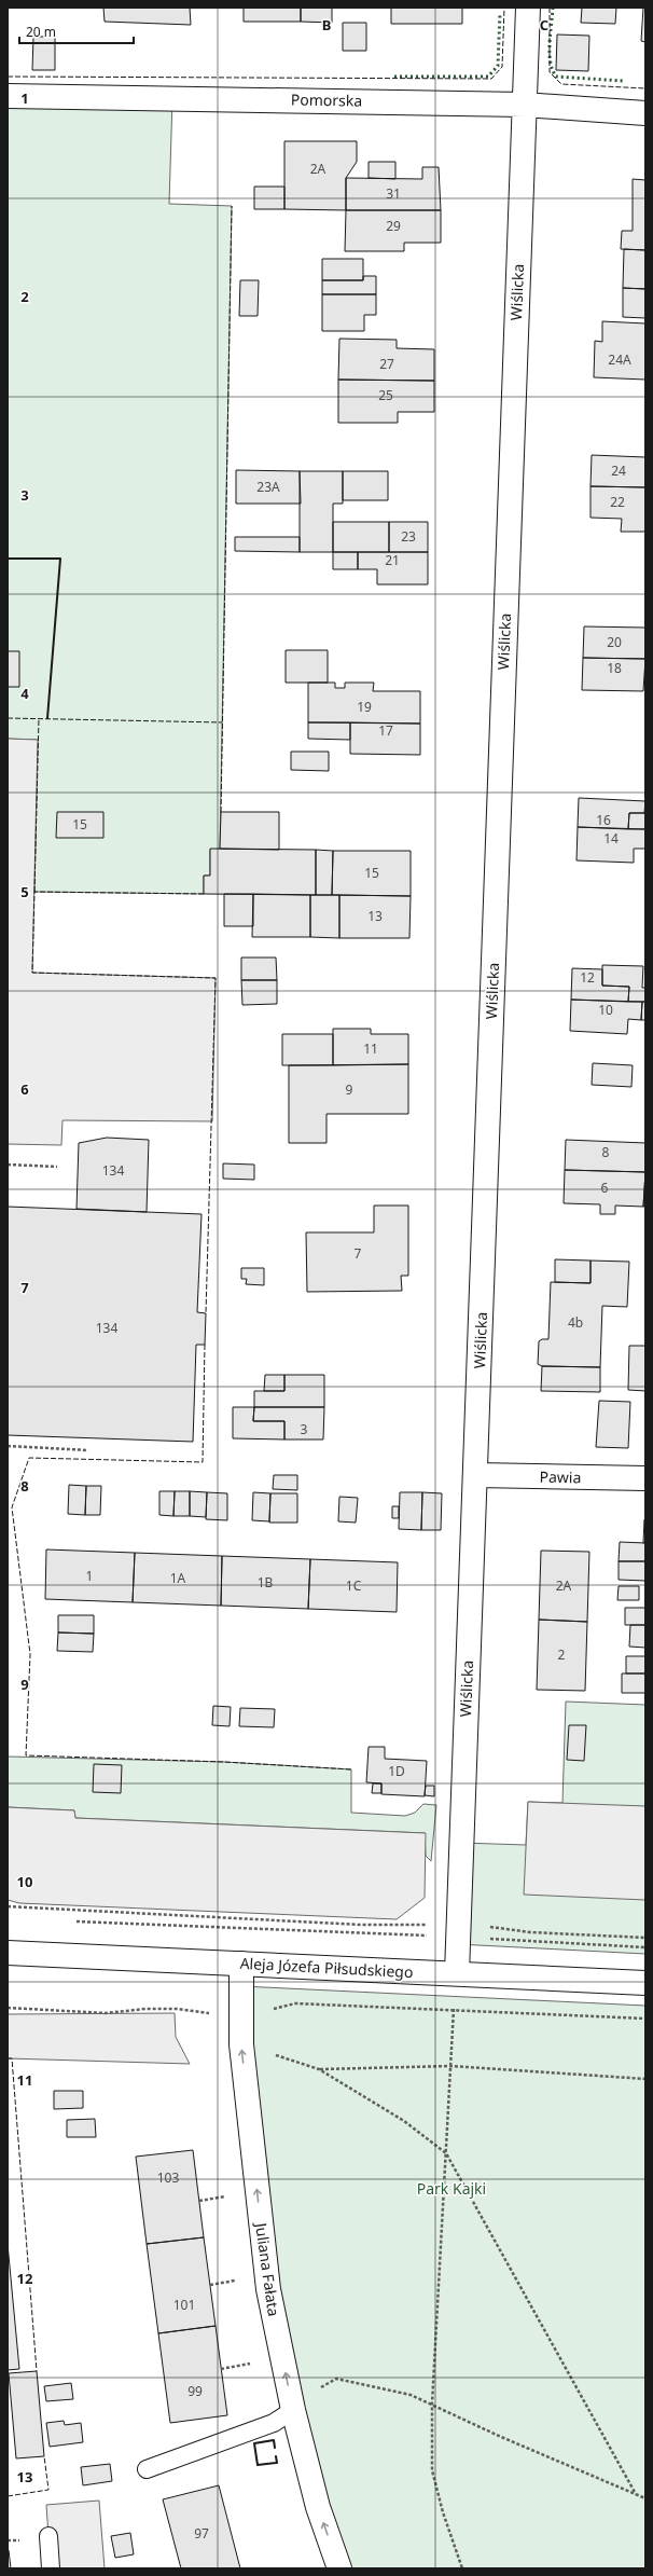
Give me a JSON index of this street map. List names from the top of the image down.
{
  "streets": {
    "street": [
      "Pomorska",
      "Wiślicka",
      "Pawia",
      "Aleja Józefa Piłsudskiego",
      "Juliana Fałata"
    ]
  },
  "crossings": [
    ["Pomorska", "Wiślicka"],
    ["Wiślicka", "Pawia"],
    ["Wiślicka", "Aleja Józefa Piłsudskiego"],
    ["Aleja Józefa Piłsudskiego", "Juliana Fałata"]
  ],
  "one_way": ["Juliana Fałata"],
  "parks": ["Park Kajki"],
  "house_numbers": [
    "2A",
    "31",
    "29",
    "24A",
    "27",
    "25",
    "24",
    "23A",
    "22",
    "23",
    "21",
    "20",
    "18",
    "19",
    "17",
    "16",
    "15",
    "14",
    "15",
    "13",
    "12",
    "10",
    "11",
    "9",
    "8",
    "134",
    "6",
    "7",
    "4b",
    "134",
    "3",
    "1",
    "1A",
    "1B",
    "1C",
    "2A",
    "2",
    "1D",
    "103",
    "101",
    "99",
    "97"
  ],
  "scale_bar": "20 m",
  "grid": {
    "columns": ["B", "C"],
    "rows": [
      "1",
      "2",
      "3",
      "4",
      "5",
      "6",
      "7",
      "8",
      "9",
      "10",
      "11",
      "12",
      "13"
    ]
  }
}
